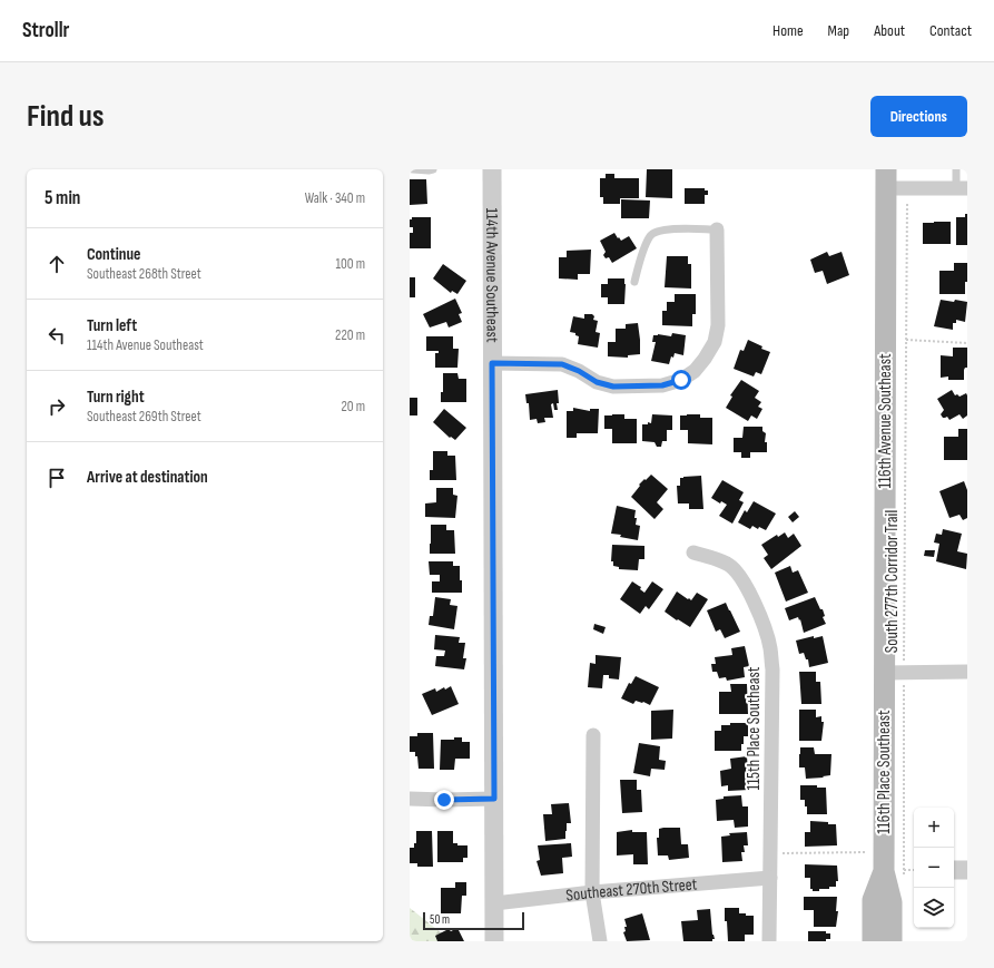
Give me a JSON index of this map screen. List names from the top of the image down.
{
  "streets": {
    "main road": ["116th Avenue Southeast", "116th Place Southeast"],
    "street": ["114th Avenue Southeast", "115th Place Southeast", "Southeast 270th Street"],
    "path": ["South 277th Corridor Trail"]
  },
  "crossings": [
    ["114th Avenue Southeast", "Southeast 270th Street"],
    ["116th Avenue Southeast", "South 277th Corridor Trail"],
    ["116th Avenue Southeast", "116th Place Southeast"],
    ["South 277th Corridor Trail", "116th Place Southeast"],
    ["115th Place Southeast", "Southeast 270th Street"]
  ],
  "scale_bar": "50 m",
  "page": {
    "header": "Strollr",
    "nav": [
      "Home",
      "Map",
      "About",
      "Contact"
    ],
    "buttons": "Directions",
    "title": "Find us",
    "heading": ["5 min", "Walk · 340 m"],
    "list": [
      ["Continue", "Southeast 268th Street", "100 m"],
      ["Turn left", "114th Avenue Southeast", "220 m"],
      ["Turn right", "Southeast 269th Street", "20 m"],
      "Arrive at destination"
    ],
    "map_buttons": ["+", "−"],
    "scale": "50 m"
  }
}
